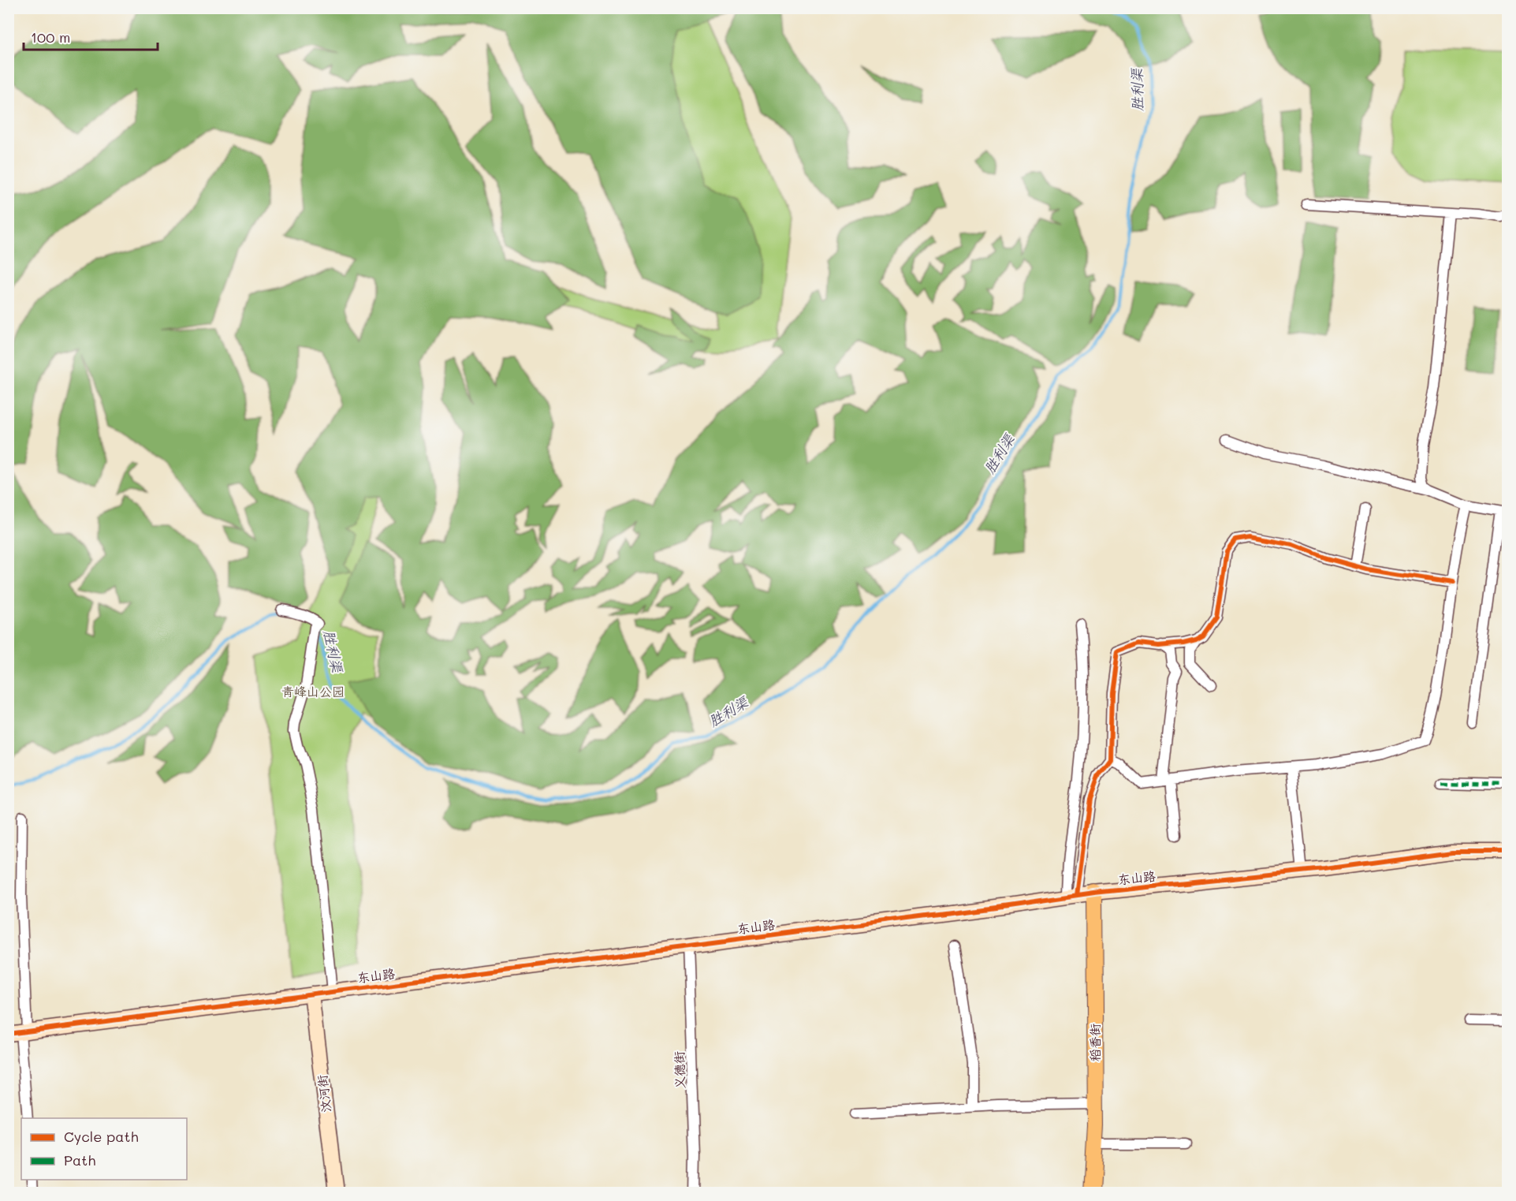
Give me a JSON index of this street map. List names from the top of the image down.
{
  "streets": {
    "main road": ["稻香街"],
    "street": ["东山路", "义德街", "汶河街"]
  },
  "crossings": [
    ["东山路", "稻香街"],
    ["东山路", "义德街"],
    ["东山路", "汶河街"]
  ],
  "water": ["胜利渠"],
  "parks": ["青峰山公园"],
  "legend": ["Cycle path", "Path"],
  "scale_bar": "100 m"
}
